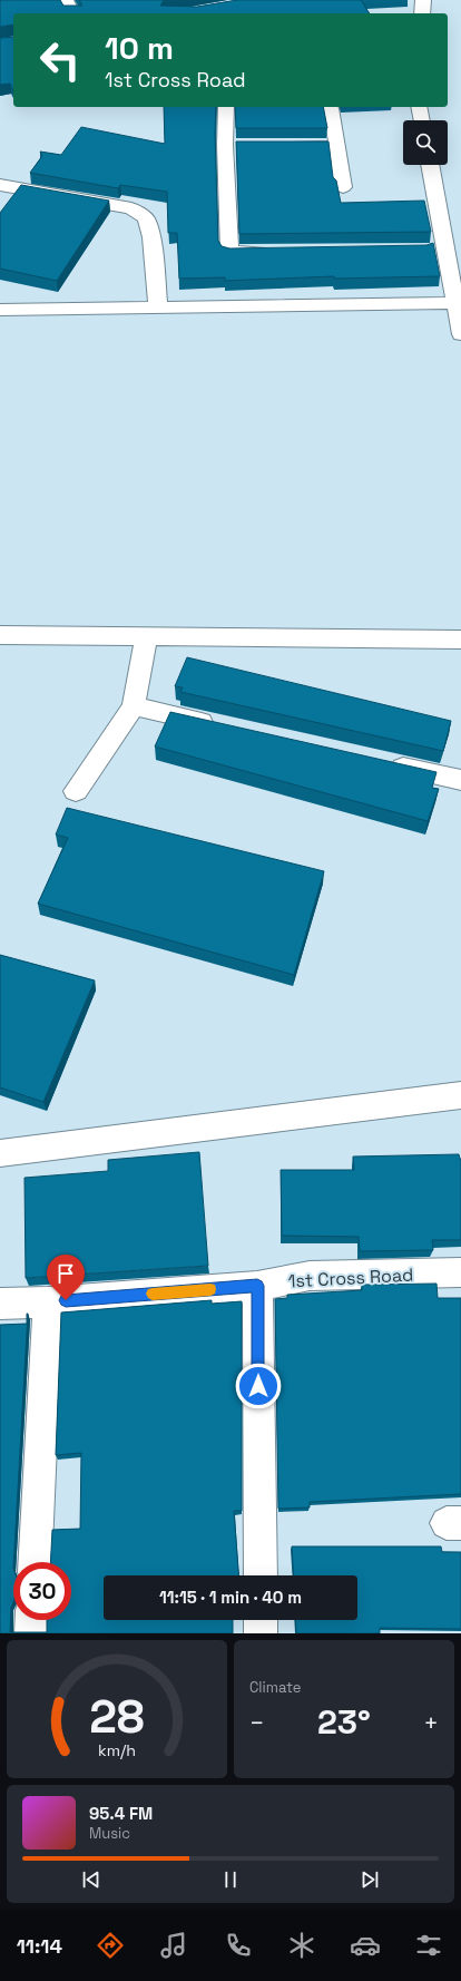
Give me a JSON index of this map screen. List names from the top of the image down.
{
  "streets": {
    "street": ["1st Cross Road"]
  },
  "page": {
    "turn": ["10 m", "1st Cross Road"],
    "limit": "30",
    "trip": "11:15 · 1 min · 40 m",
    "tile": "Climate",
    "heat": ["−", "23°", "+"],
    "song": ["95.4 FM", "Music"],
    "tabs": "11:14",
    "gauge": ["28", "km/h"]
  }
}
